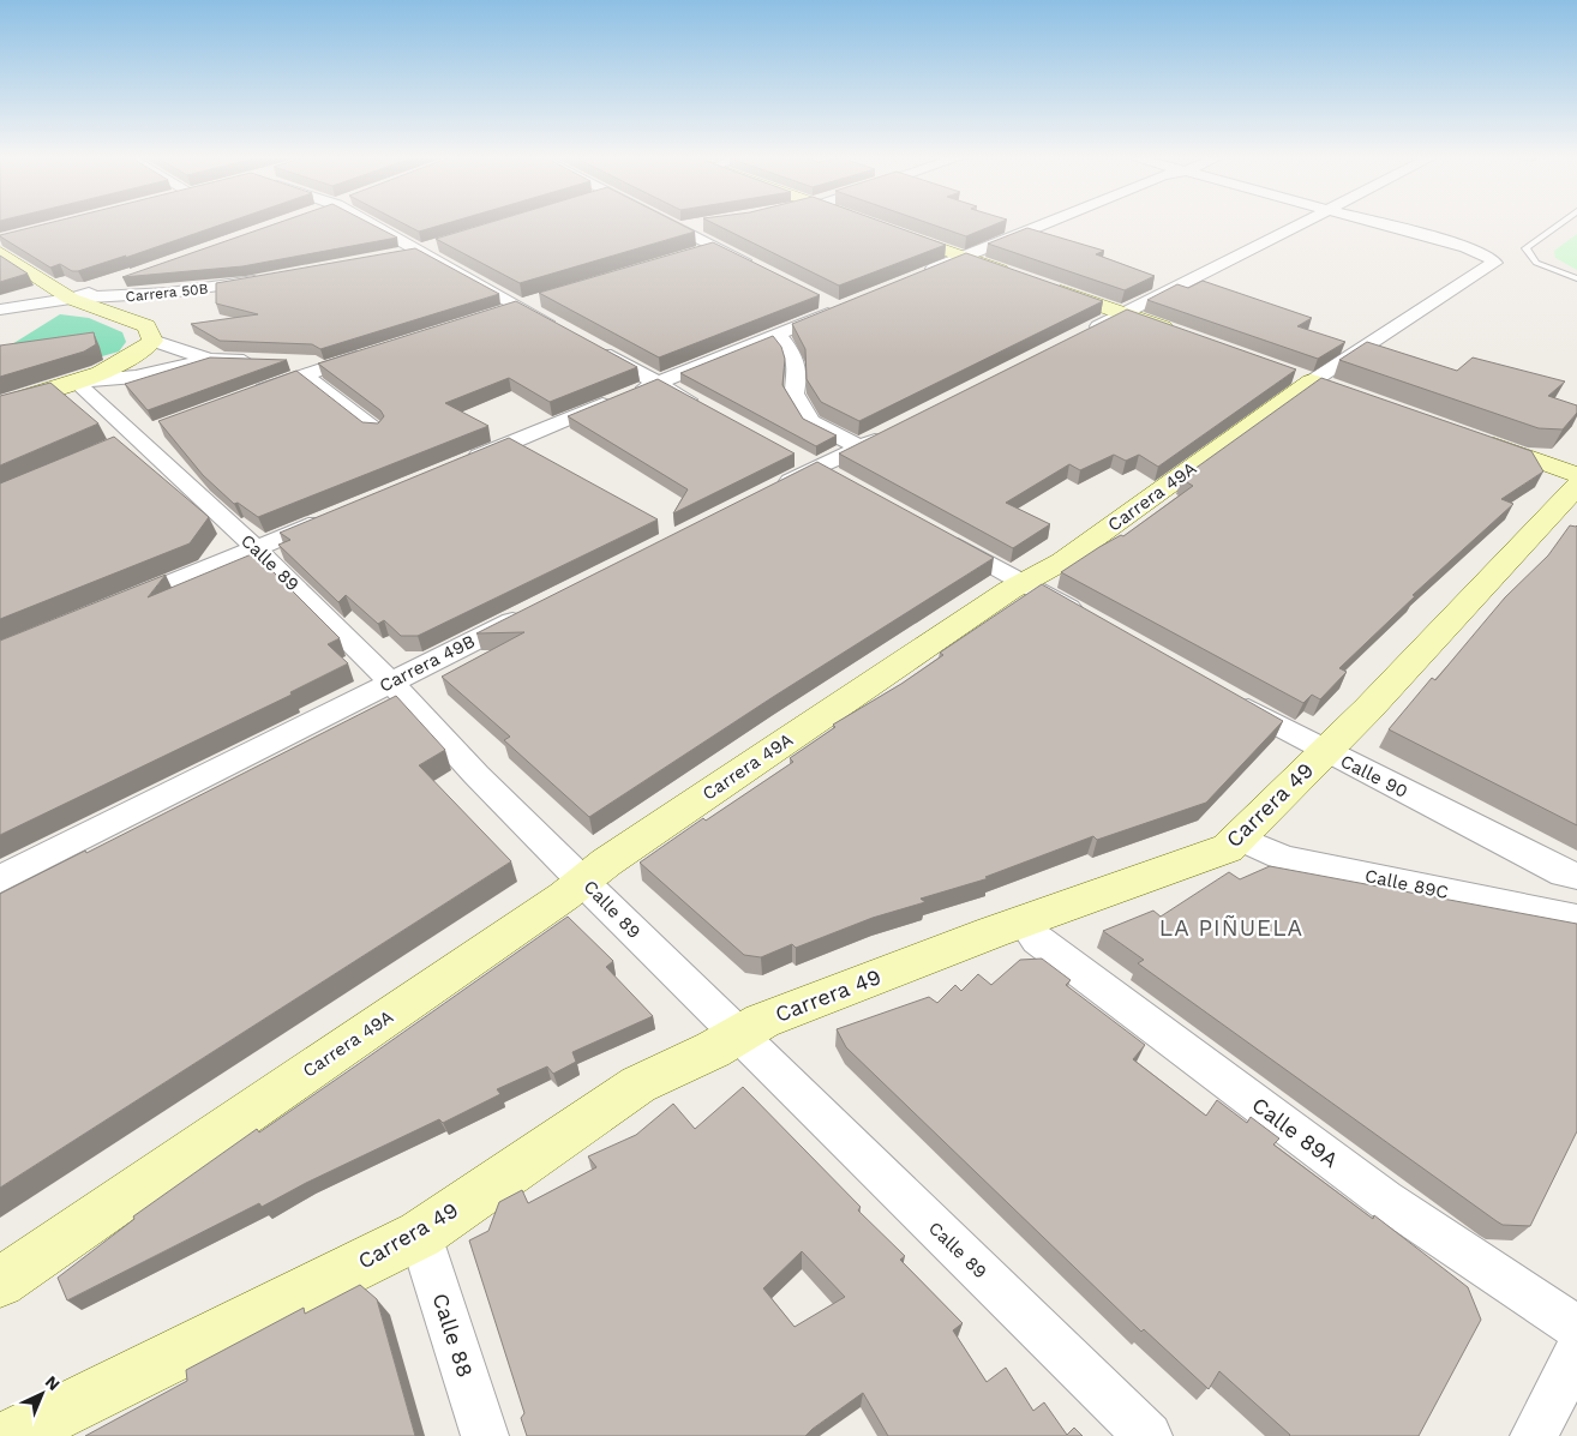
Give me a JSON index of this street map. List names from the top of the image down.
{
  "streets": {
    "street": [
      "Carrera 50B",
      "Carrera 49A",
      "Calle 89",
      "Carrera 49B",
      "Calle 90",
      "Carrera 49",
      "Calle 89C",
      "Calle 89A",
      "Calle 88"
    ]
  },
  "crossings": [
    ["Carrera 49A", "Calle 89"],
    ["Calle 89", "Carrera 49B"],
    ["Calle 89", "Carrera 49"],
    ["Calle 90", "Carrera 49"],
    ["Carrera 49", "Calle 89C"],
    ["Carrera 49", "Calle 89A"],
    ["Carrera 49", "Calle 88"]
  ],
  "districts": ["LA PIÑUELA"],
  "north": "top right"
}
